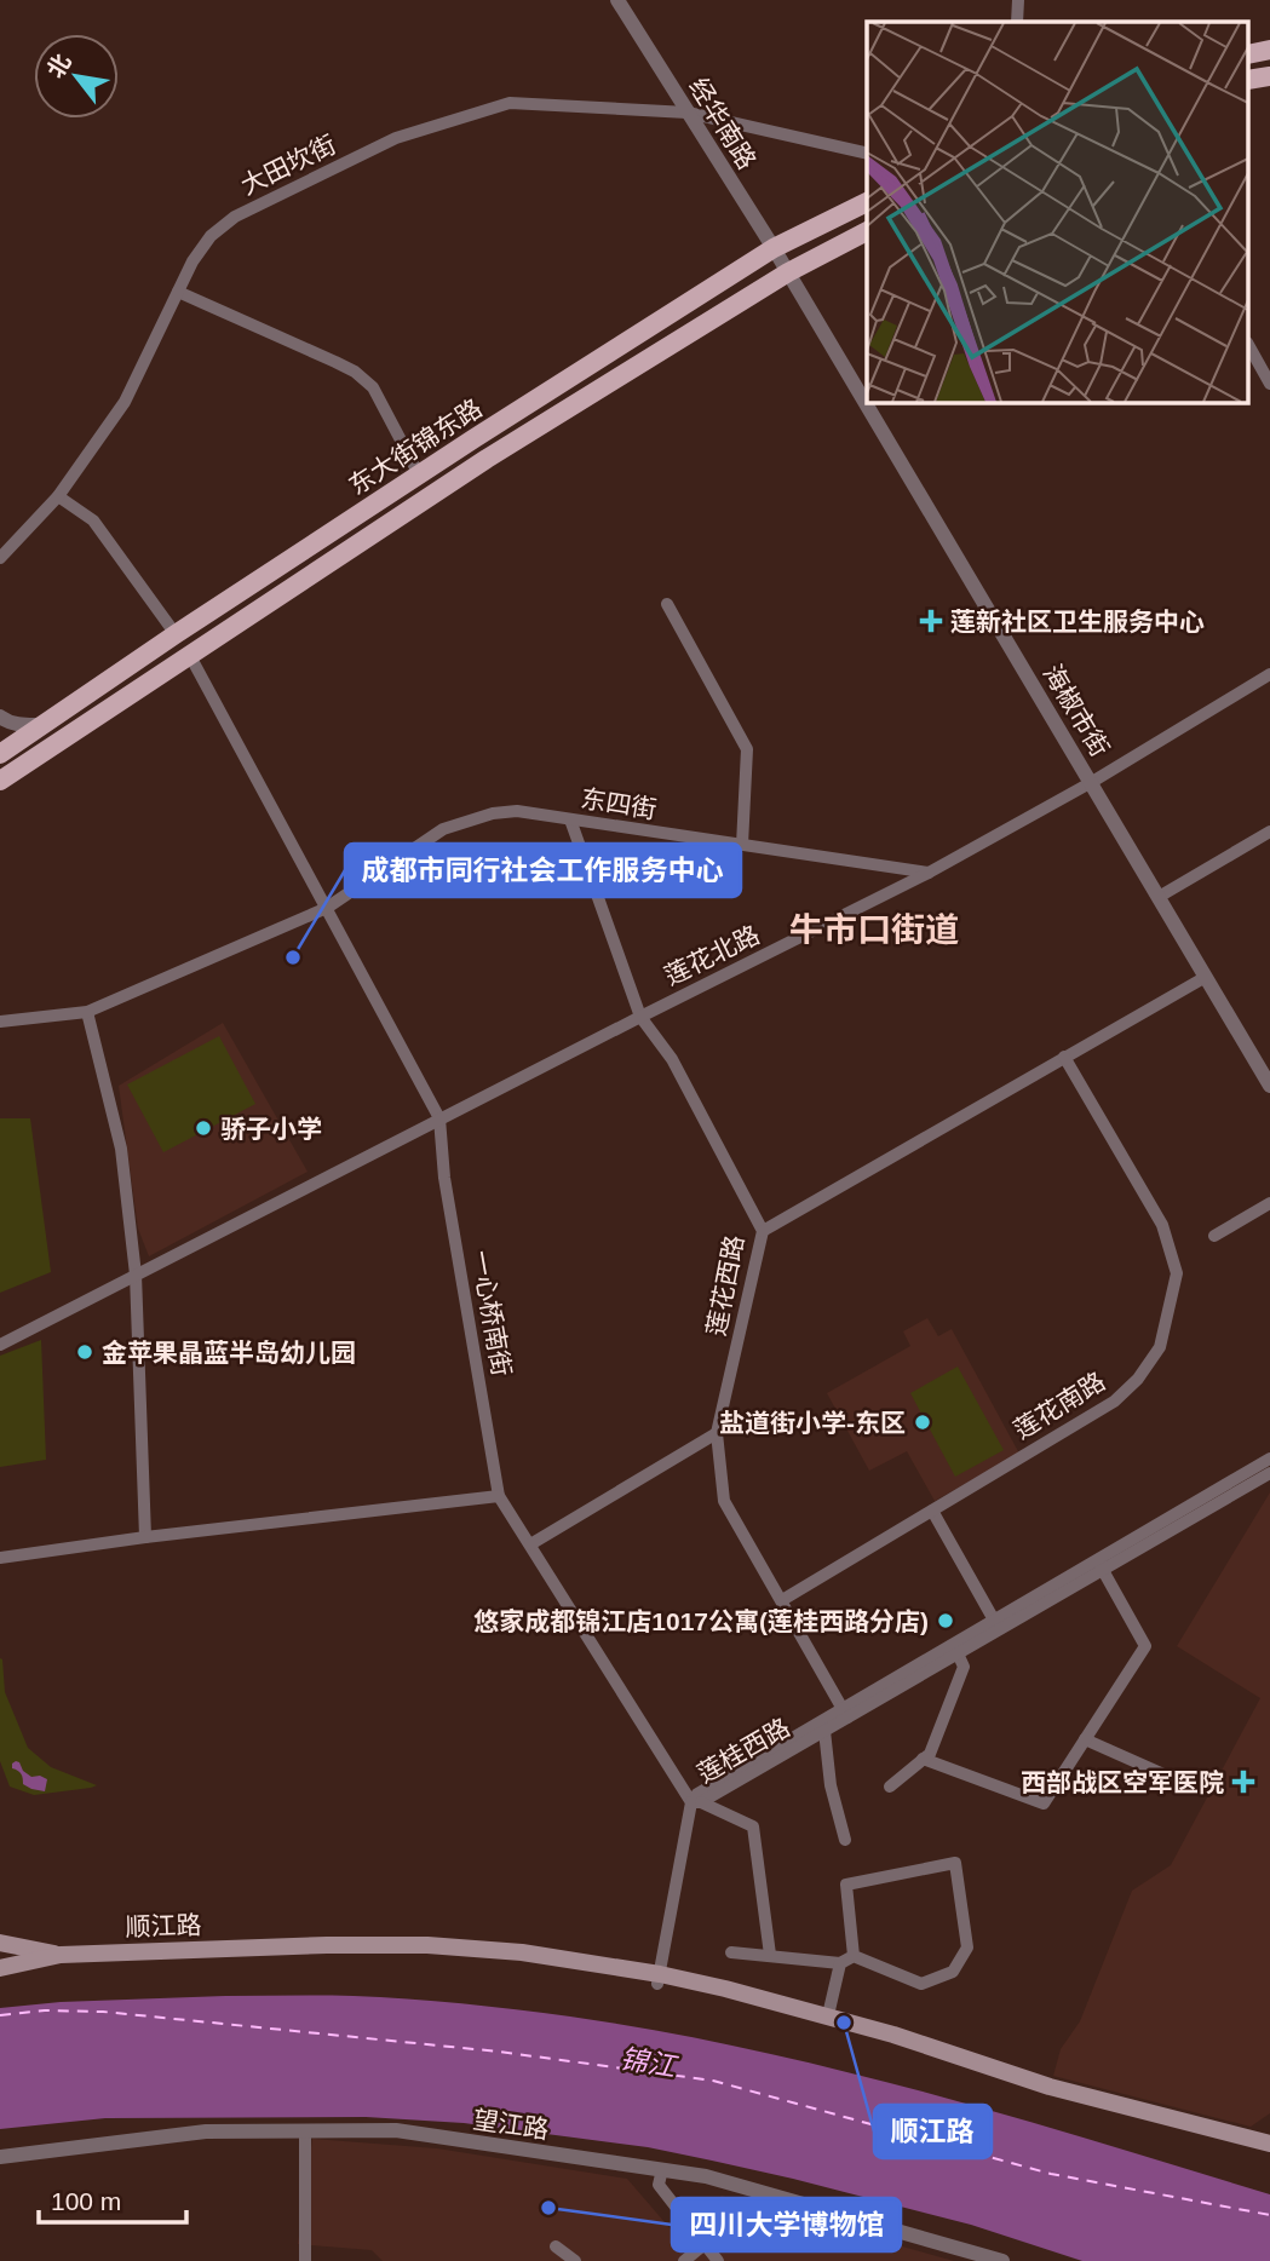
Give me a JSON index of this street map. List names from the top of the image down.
{
  "streets": {
    "main road": ["东大街锦东路", "顺江路"],
    "street": [
      "经华南路",
      "大田坎街",
      "海椒市街",
      "东四街",
      "莲花北路",
      "莲花西路",
      "一心桥南街",
      "莲花南路",
      "莲桂西路",
      "望江路"
    ]
  },
  "crossings": [
    ["经华南路", "大田坎街"],
    ["经华南路", "东大街锦东路"],
    ["经华南路", "海椒市街"],
    ["东大街锦东路", "海椒市街"],
    ["东大街锦东路", "一心桥南街"],
    ["海椒市街", "莲花北路"],
    ["东四街", "莲花北路"],
    ["东四街", "莲花西路"],
    ["东四街", "一心桥南街"],
    ["莲花北路", "莲花西路"],
    ["莲花北路", "一心桥南街"],
    ["莲花西路", "莲花南路"],
    ["莲花西路", "莲桂西路"],
    ["一心桥南街", "莲桂西路"]
  ],
  "districts": ["牛市口街道"],
  "water": ["锦江"],
  "places": {
    "health": ["莲新社区卫生服务中心", "西部战区空军医院"],
    "other": [
      "成都市同行社会工作服务中心",
      "骄子小学",
      "金苹果晶蓝半岛幼儿园",
      "盐道街小学-东区",
      "悠家成都锦江店1017公寓(莲桂西路分店)",
      "顺江路",
      "四川大学博物馆"
    ]
  },
  "scale_bar": "100 m",
  "north": "top left"
}
